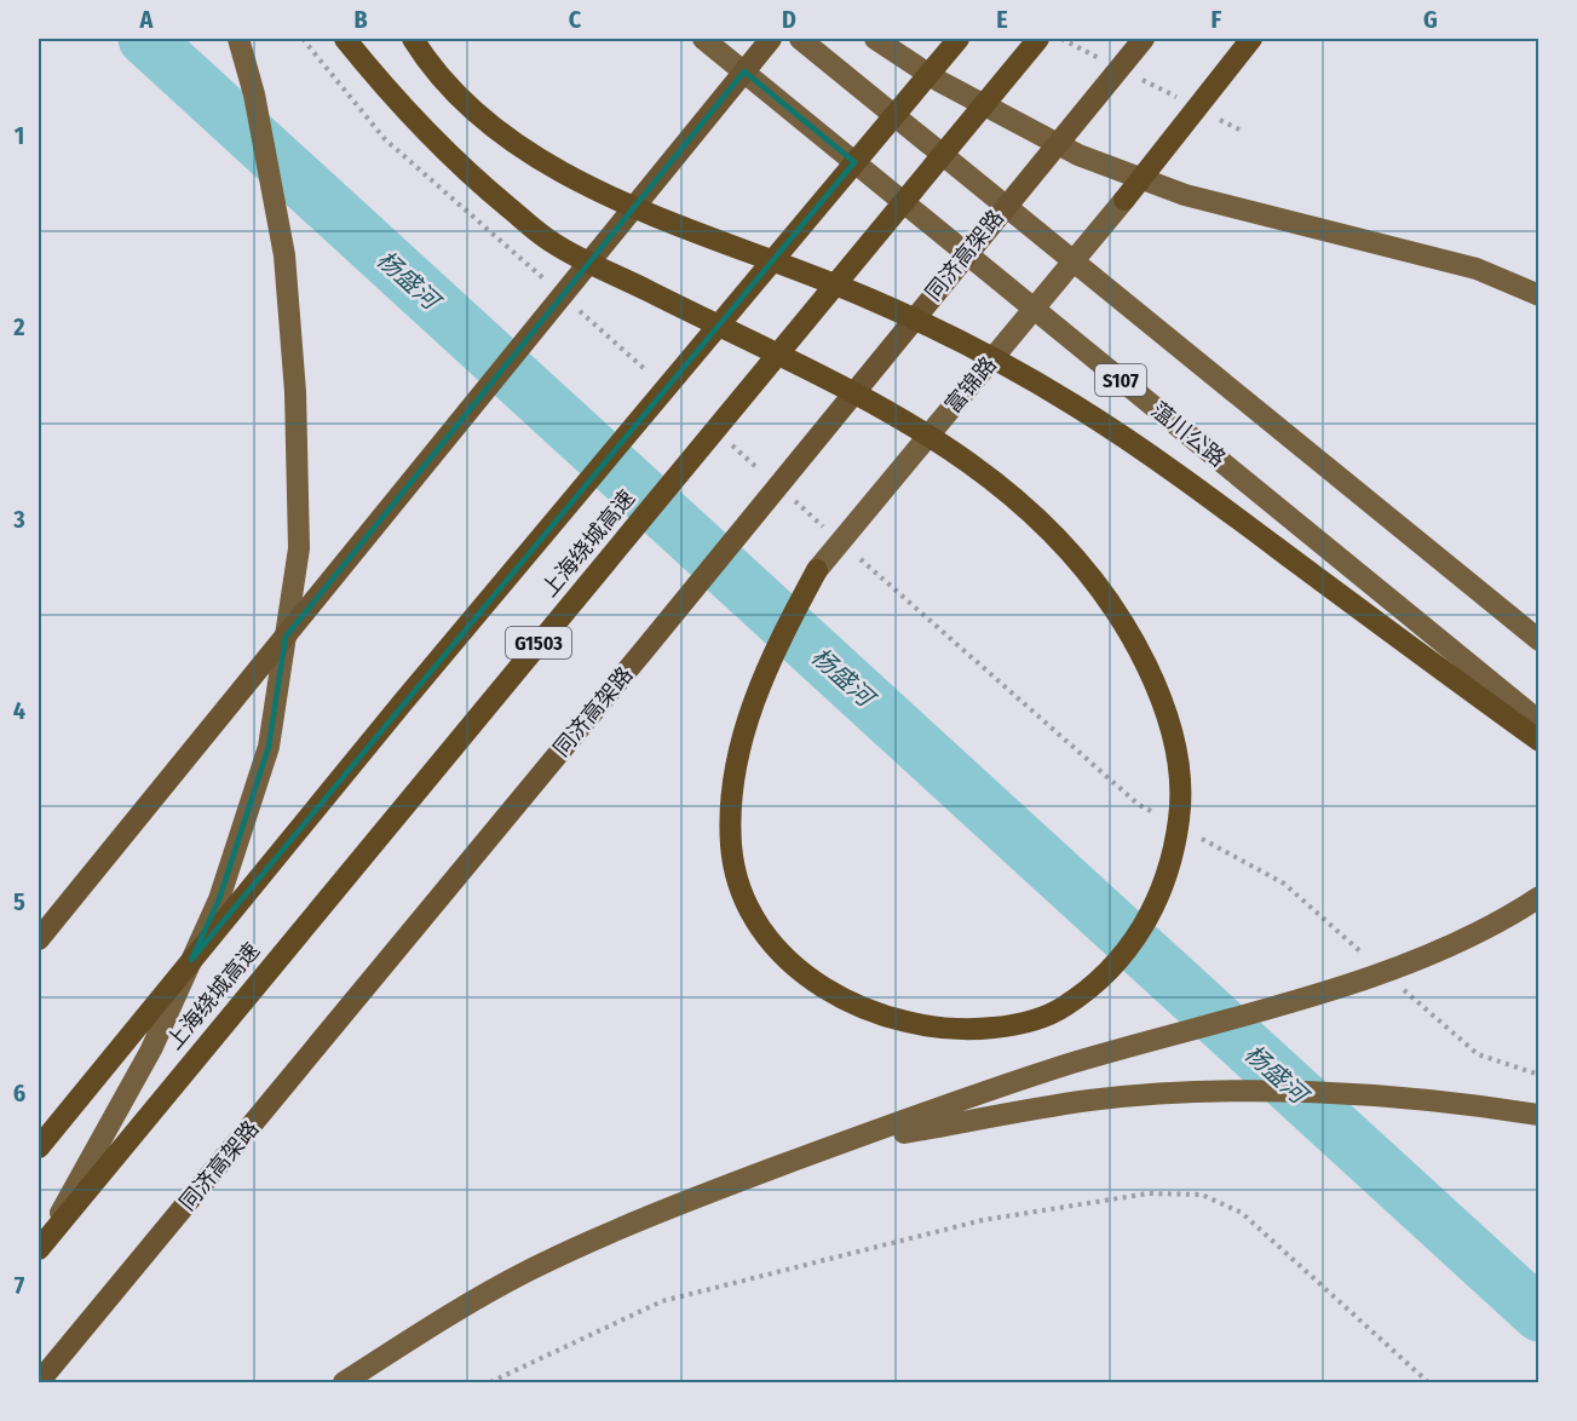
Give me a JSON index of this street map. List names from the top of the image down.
{
  "streets": {
    "highway": ["同济高架路", "上海绕城高速", "G1503"],
    "main road": ["S107", "富锦路", "蕰川公路"]
  },
  "water": ["杨盛河"],
  "grid": {
    "columns": [
      "A",
      "B",
      "C",
      "D",
      "E",
      "F",
      "G"
    ],
    "rows": [
      "1",
      "2",
      "3",
      "4",
      "5",
      "6",
      "7"
    ]
  }
}
